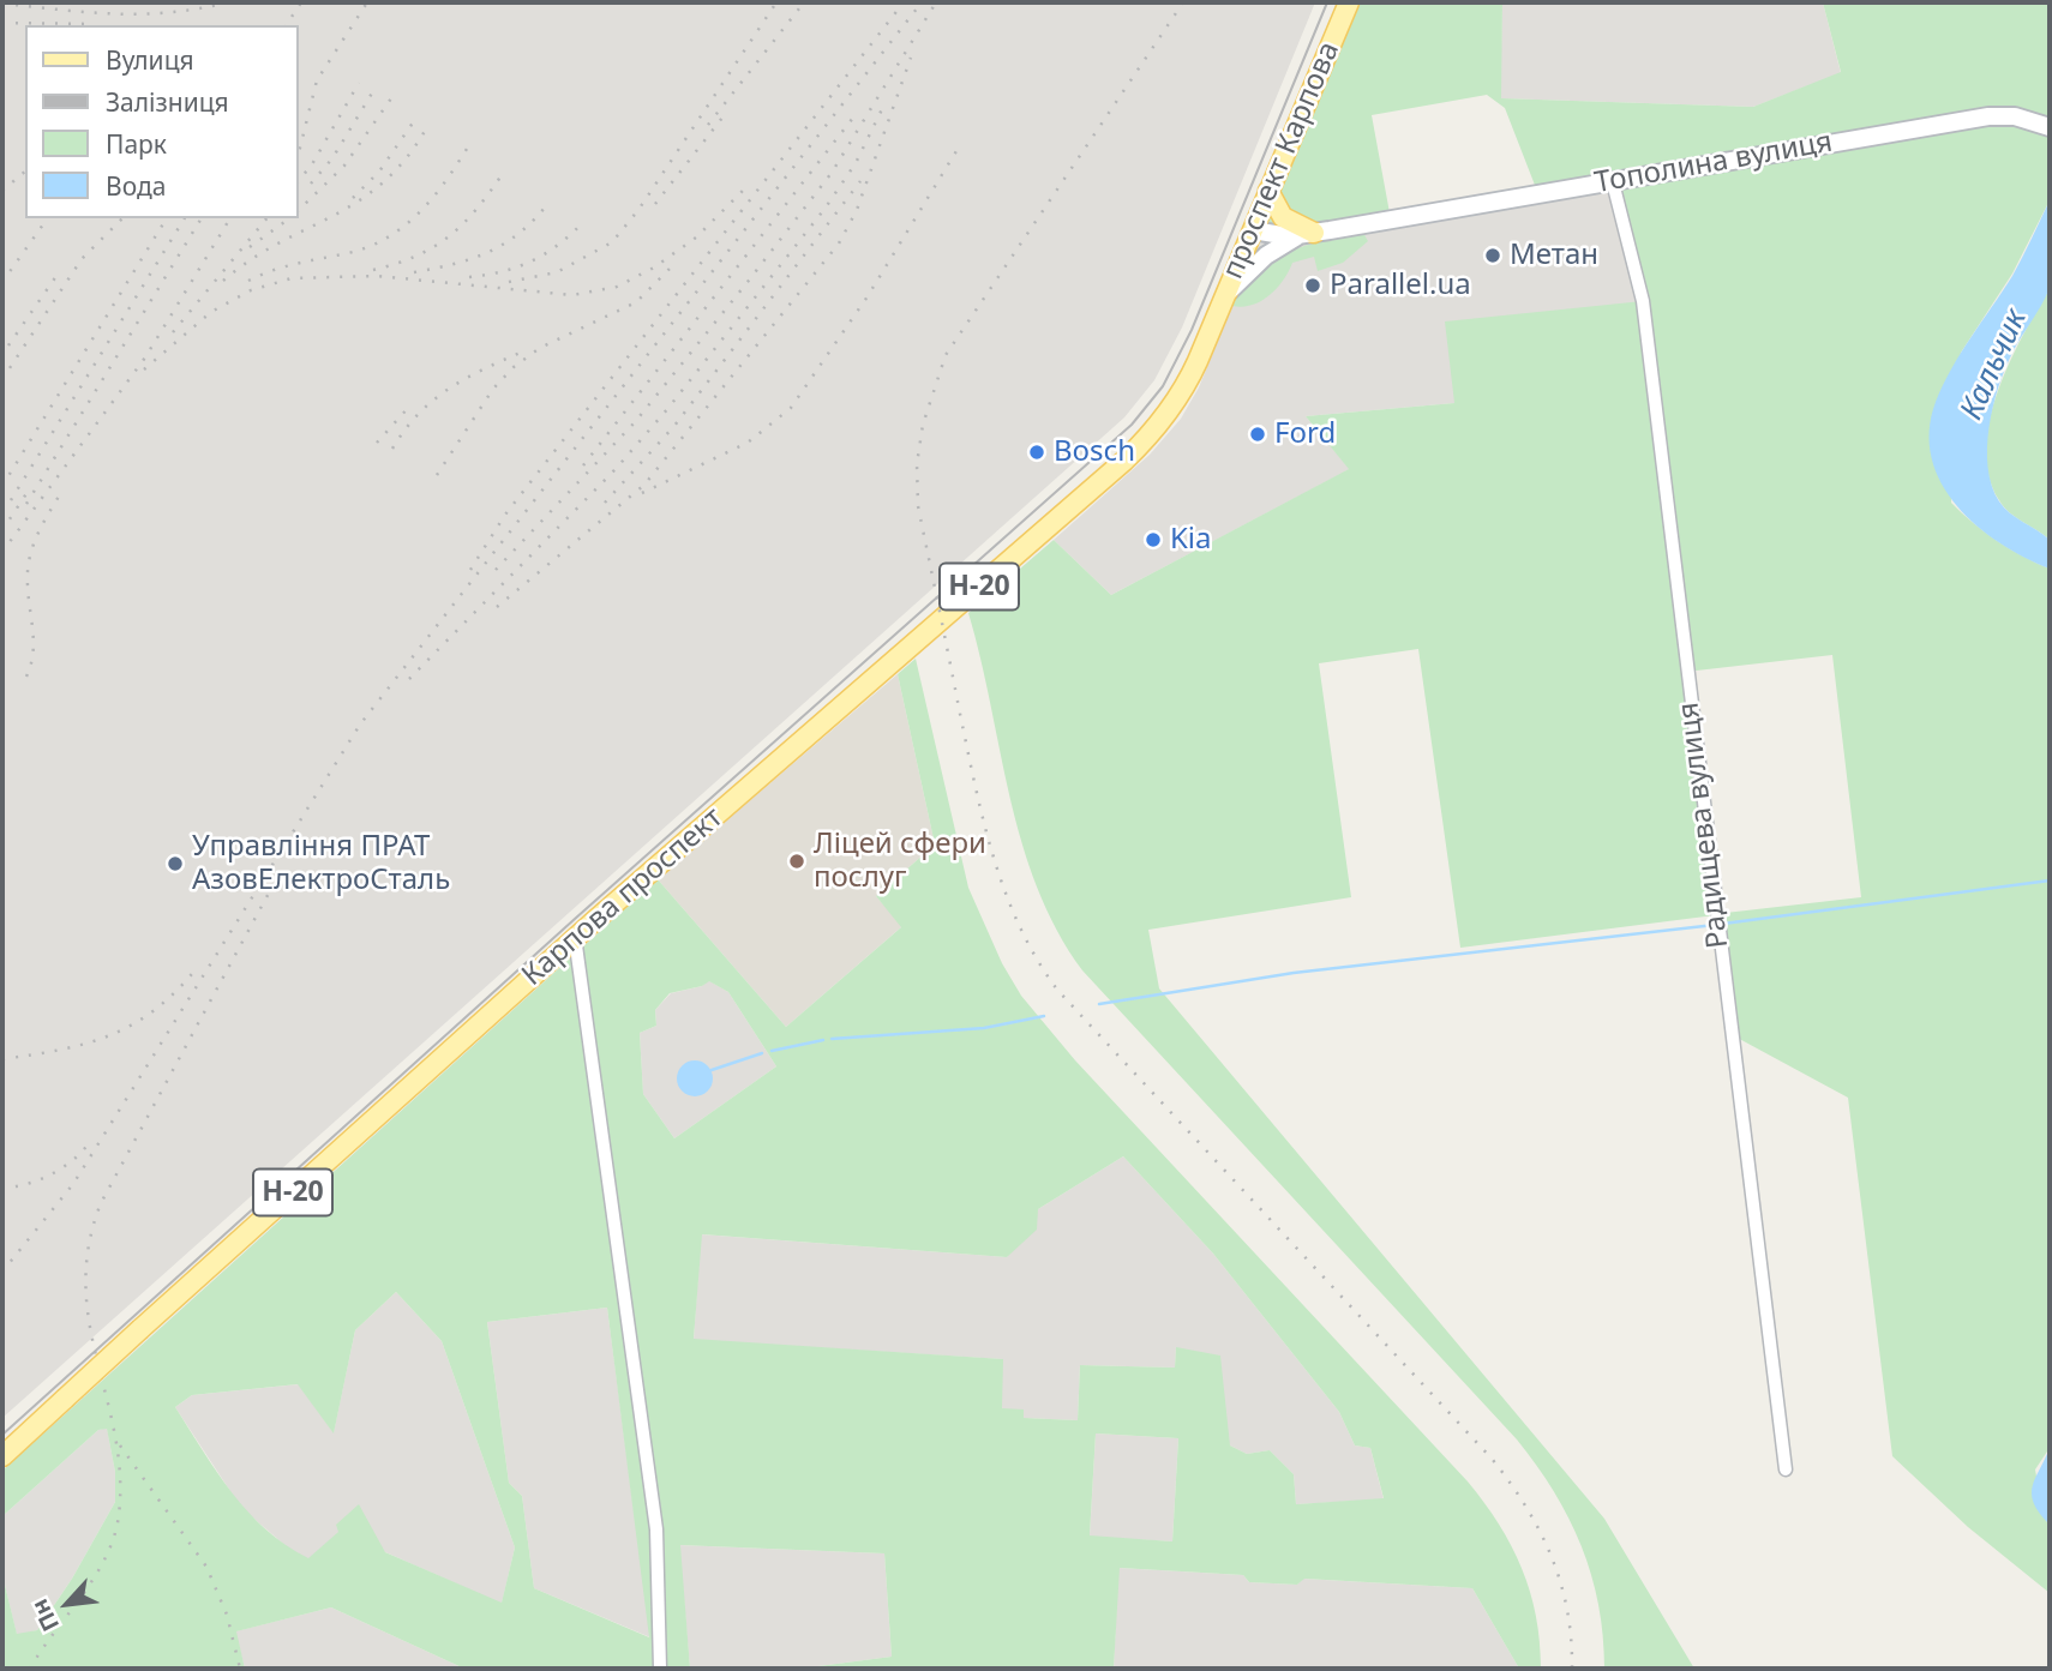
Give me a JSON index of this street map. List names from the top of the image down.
{
  "streets": {
    "main road": [
      "проспект Карпова",
      "Тополина вулиця",
      "Н-20",
      "Карпова проспект"
    ],
    "street": ["Радищева вулиця"]
  },
  "crossings": [
    ["проспект Карпова", "Карпова проспект"],
    ["Тополина вулиця", "Радищева вулиця"]
  ],
  "water": ["Кальчик"],
  "places": [
    "Метан",
    "Parallel.ua",
    "Ford",
    "Bosch",
    "Kia",
    "Ліцей сфери послуг",
    "Управління ПРАТ АзовЕлектроСталь"
  ],
  "legend": [
    "Вулиця",
    "Залізниця",
    "Парк",
    "Вода"
  ],
  "north": "bottom left"
}
